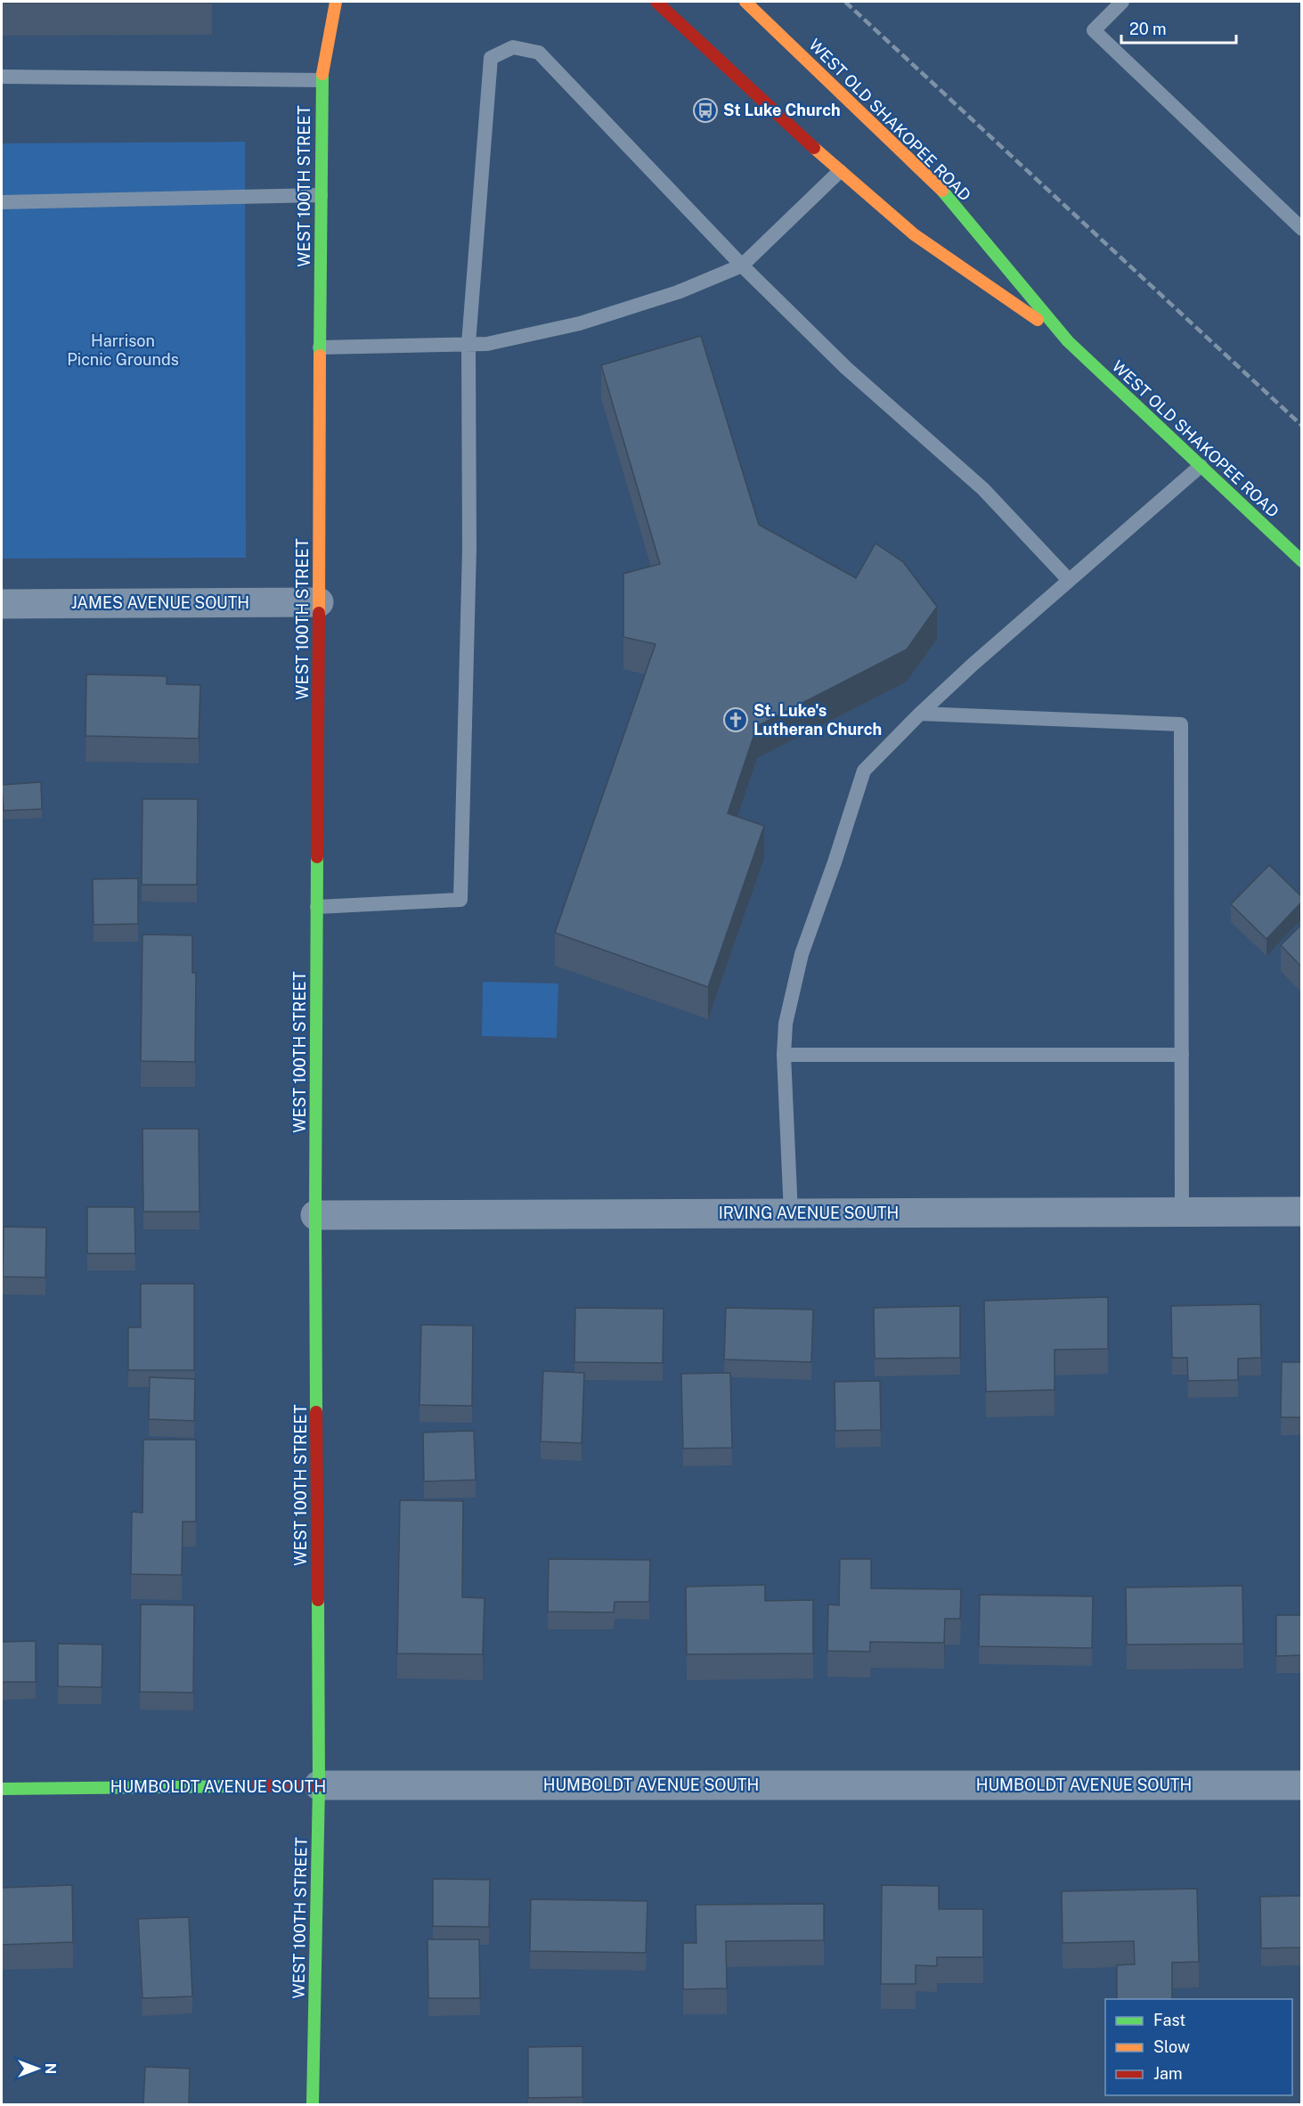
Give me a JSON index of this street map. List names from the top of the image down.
{
  "streets": {
    "street": [
      "WEST OLD SHAKOPEE ROAD",
      "WEST 100TH STREET",
      "JAMES AVENUE SOUTH",
      "IRVING AVENUE SOUTH",
      "HUMBOLDT AVENUE SOUTH"
    ]
  },
  "crossings": [
    ["WEST 100TH STREET", "JAMES AVENUE SOUTH"],
    ["WEST 100TH STREET", "IRVING AVENUE SOUTH"],
    ["WEST 100TH STREET", "HUMBOLDT AVENUE SOUTH"]
  ],
  "parks": ["Harrison Picnic Grounds"],
  "places": {
    "bus stop": ["St Luke Church"],
    "church": ["St. Luke's Lutheran Church"]
  },
  "legend": ["Fast", "Slow", "Jam"],
  "scale_bar": "20 m",
  "north": "right"
}
